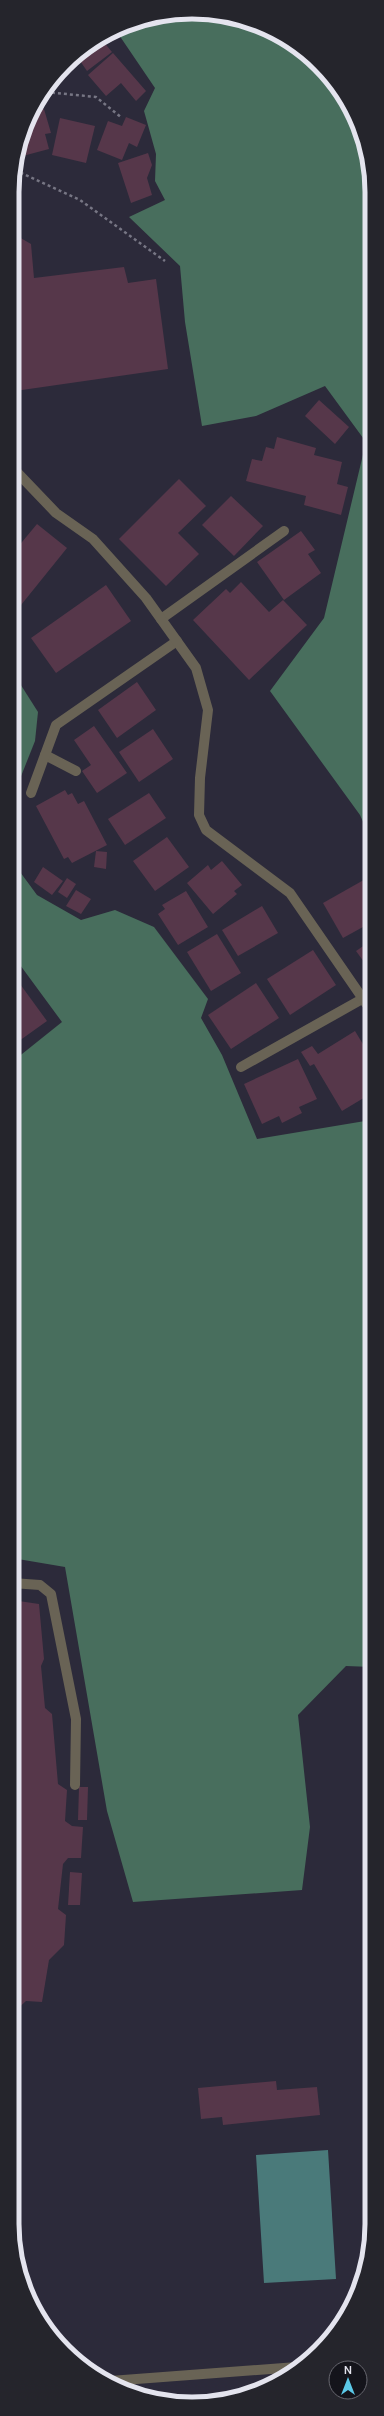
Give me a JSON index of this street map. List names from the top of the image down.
{
  "north": "top"
}
